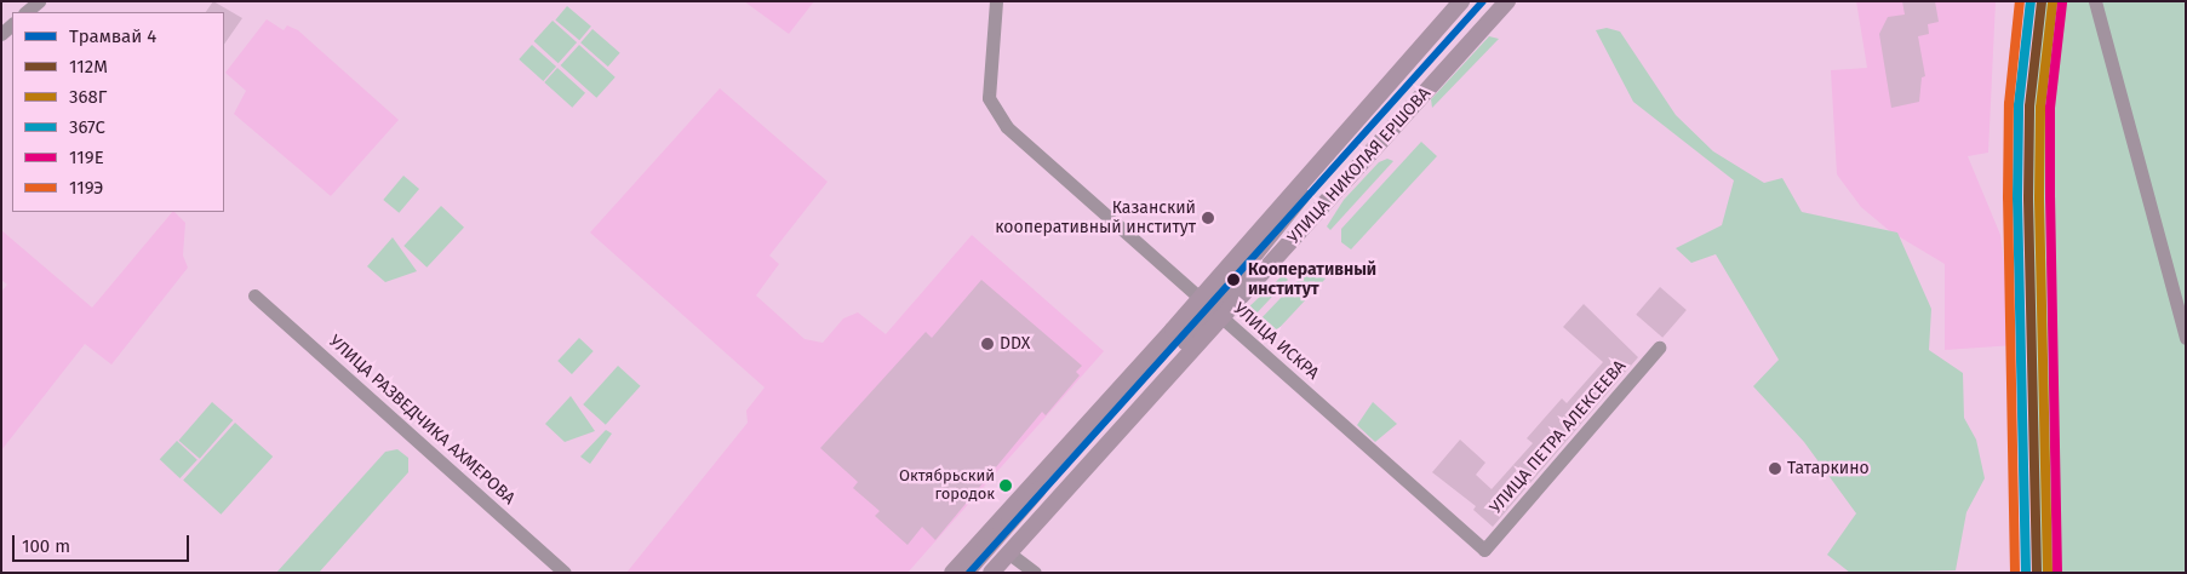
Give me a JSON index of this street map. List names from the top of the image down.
{
  "streets": {
    "main road": ["УЛИЦА НИКОЛАЯ ЕРШОВА"],
    "street": ["УЛИЦА ИСКРА", "УЛИЦА РАЗВЕДЧИКА АХМЕРОВА", "УЛИЦА ПЕТРА АЛЕКСЕЕВА"]
  },
  "crossings": [
    ["УЛИЦА НИКОЛАЯ ЕРШОВА", "УЛИЦА ИСКРА"],
    ["УЛИЦА ИСКРА", "УЛИЦА ПЕТРА АЛЕКСЕЕВА"]
  ],
  "places": [
    "Казанский кооперативный институт",
    "Кооперативный институт",
    "DDX",
    "Татаркино",
    "Октябрьский городок"
  ],
  "lines": [
    "tram line 4",
    "transit line 112М",
    "transit line 367С",
    "transit line 119Э",
    "transit line 368Г",
    "transit line 119Е"
  ],
  "legend": [
    "Трамвай 4",
    "112М",
    "368Г",
    "367С",
    "119Е",
    "119Э"
  ],
  "scale_bar": "100 m"
}
